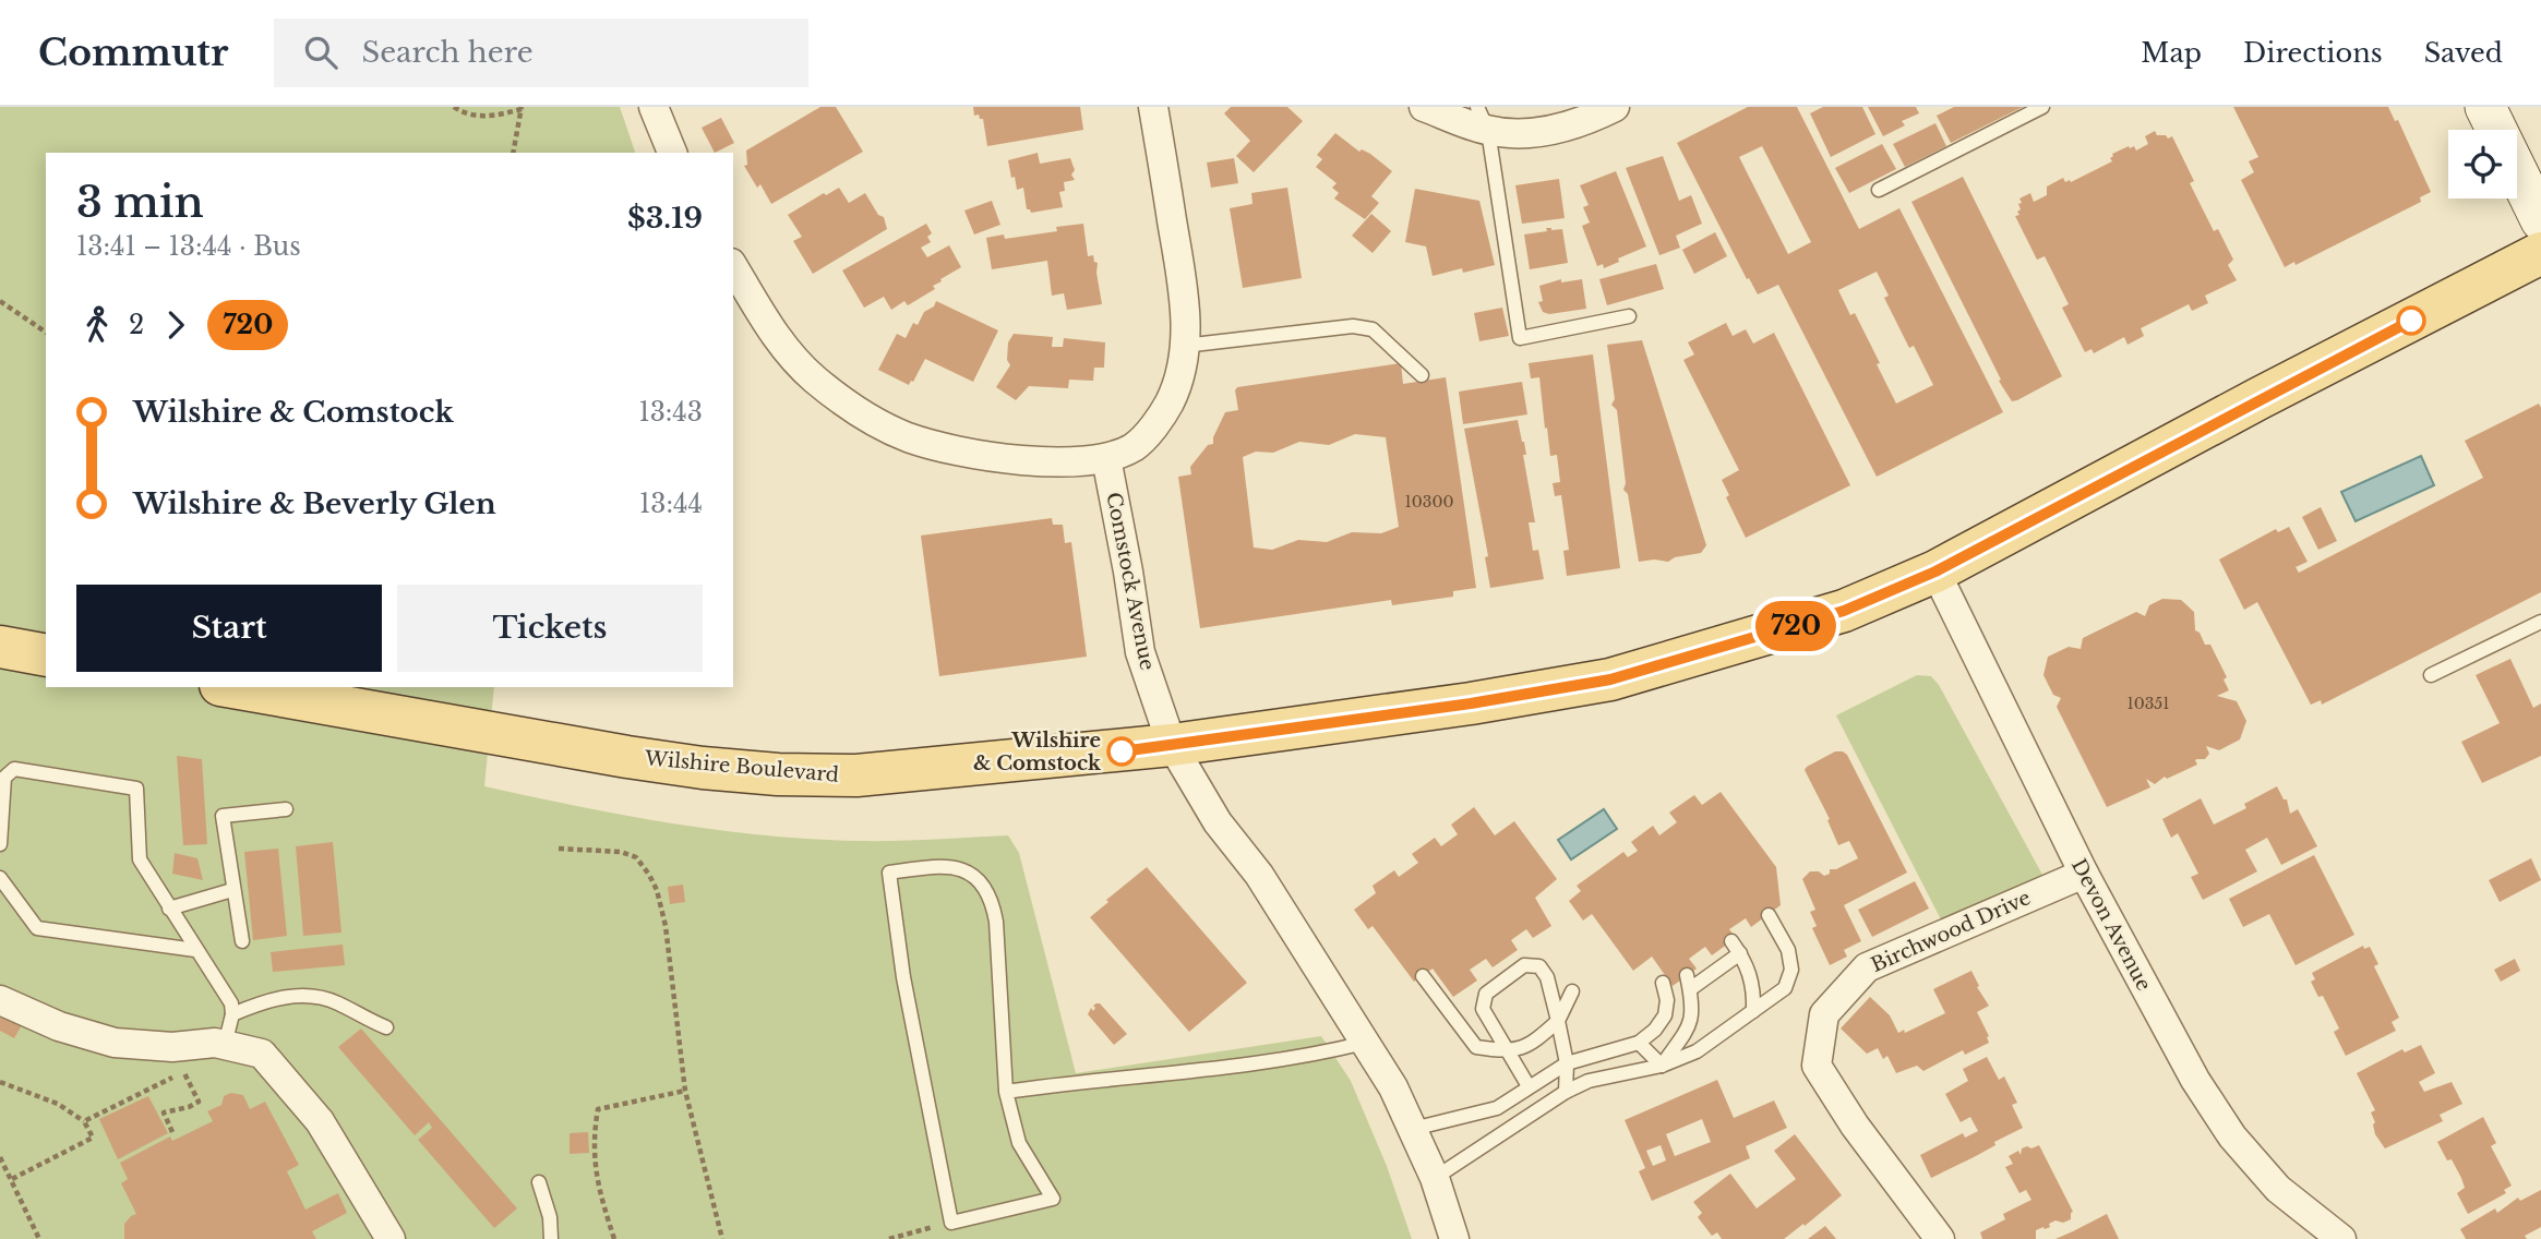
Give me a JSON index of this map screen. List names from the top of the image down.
{
  "streets": {
    "main road": ["Wilshire Boulevard"],
    "street": ["Comstock Avenue", "Devon Avenue", "Birchwood Drive"]
  },
  "crossings": [
    ["Comstock Avenue", "Wilshire Boulevard"],
    ["Wilshire Boulevard", "Devon Avenue"],
    ["Devon Avenue", "Birchwood Drive"]
  ],
  "places": ["Wilshire & Comstock"],
  "lines": ["bus line 720"],
  "house_numbers": ["10300", "10351"],
  "page": {
    "header": "Commutr",
    "search": "Search here",
    "nav": ["Map", "Directions", "Saved"],
    "on_map": "720",
    "heading": ["3 min", "13:41 – 13:44 · Bus", "$3.19"],
    "legs": ["2", "720"],
    "list": [
      {
        "name": "Wilshire & Comstock",
        "value": "13:43"
      },
      {
        "name": "Wilshire & Beverly Glen",
        "value": "13:44"
      }
    ],
    "buttons": ["Start", "Tickets"]
  }
}
